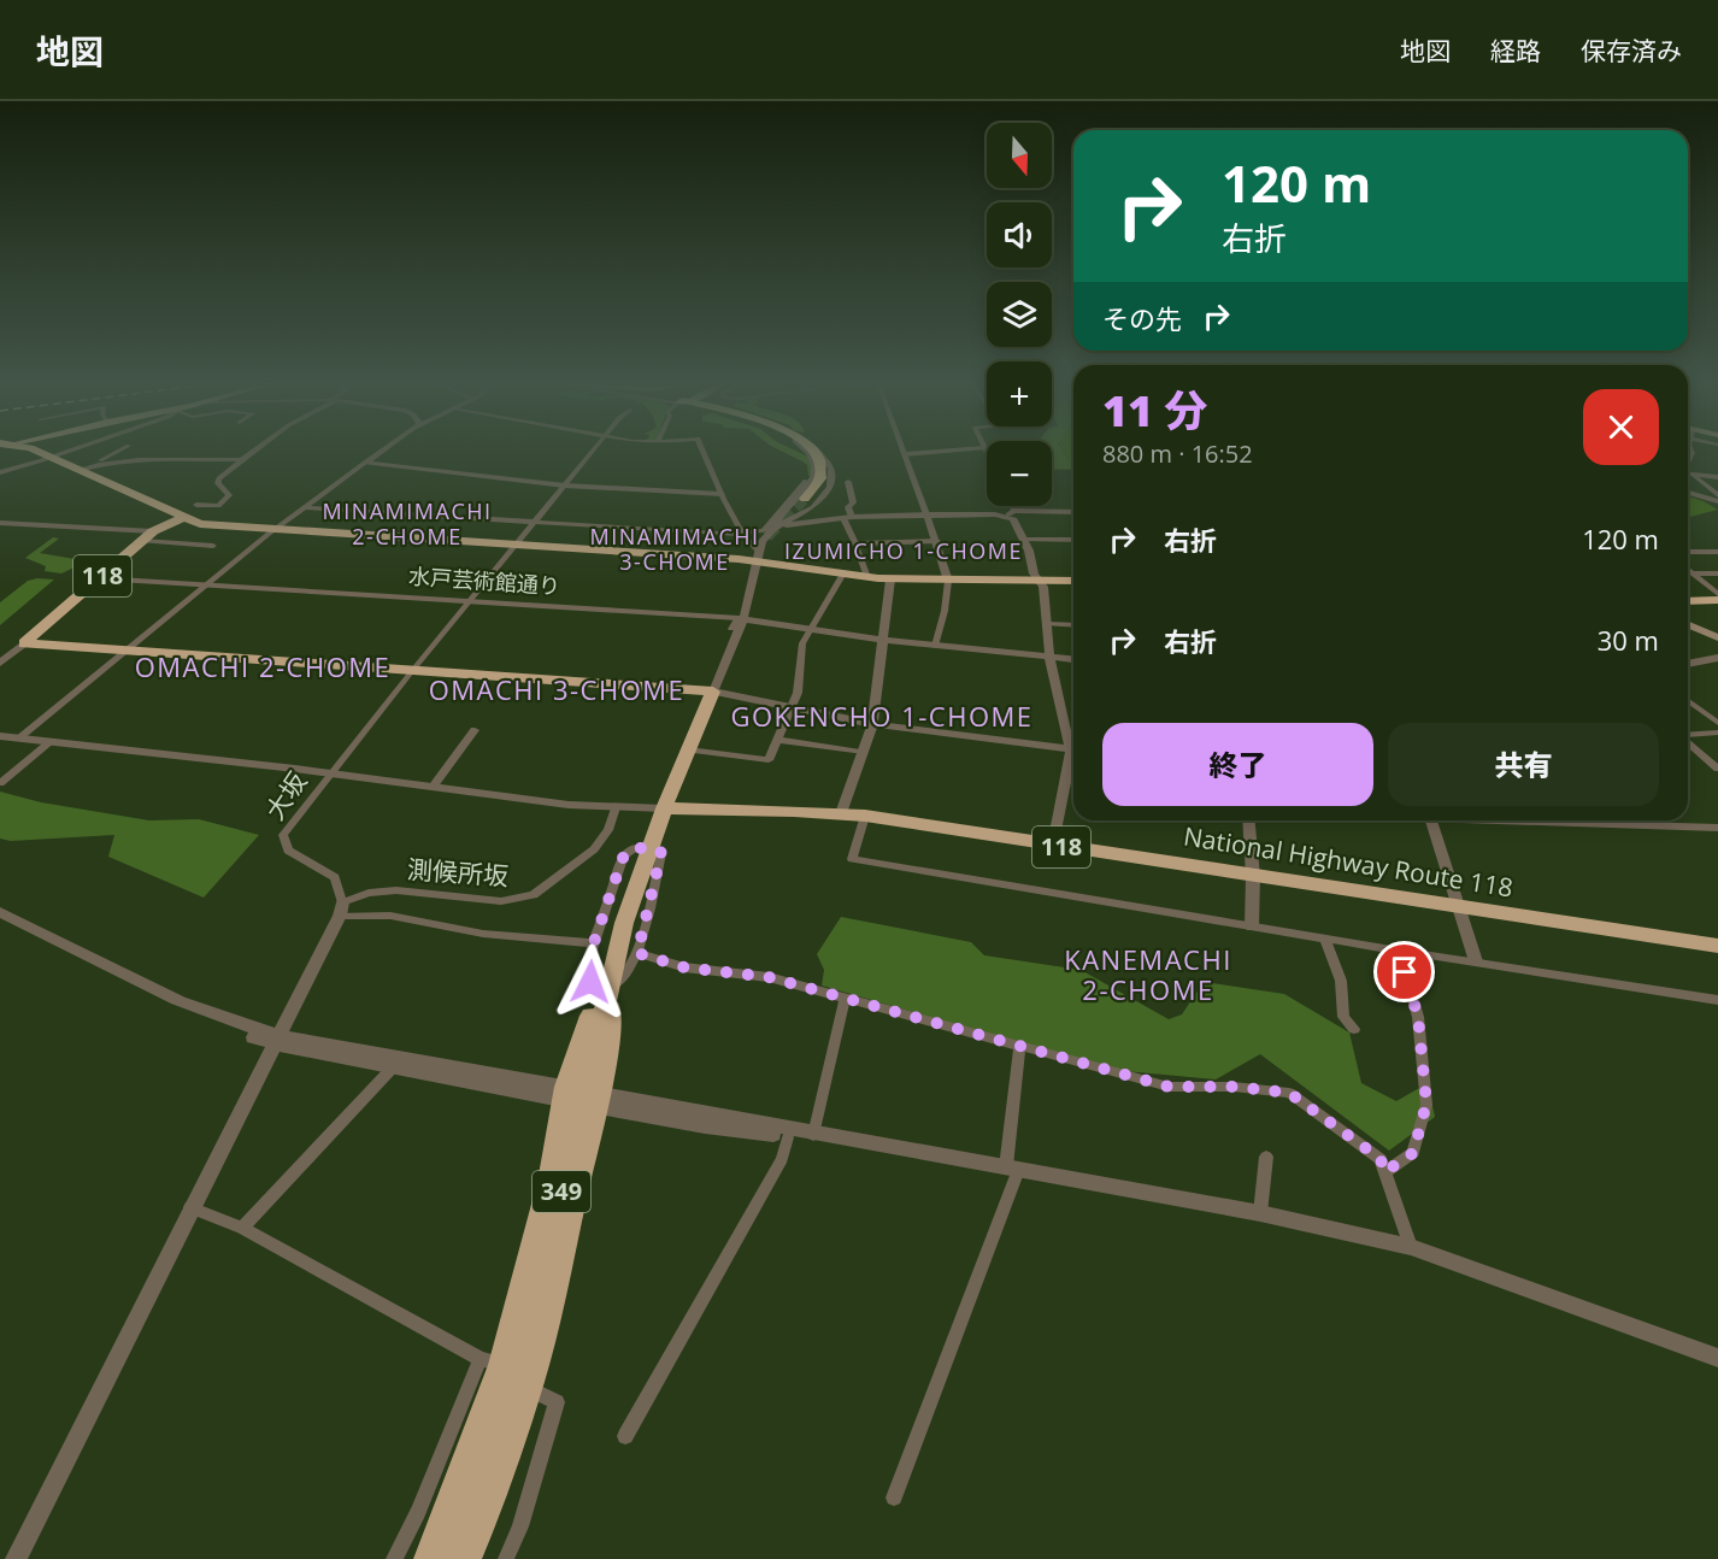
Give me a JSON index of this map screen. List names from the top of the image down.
{
  "streets": {
    "highway": ["118", "National Highway Route 118", "349"],
    "street": ["水戸芸術館通り", "大坂", "測候所坂"]
  },
  "crossings": [
    ["118", "水戸芸術館通り"],
    ["大坂", "測候所坂"],
    ["National Highway Route 118", "349"]
  ],
  "districts": [
    "MINAMIMACHI 2-CHOME",
    "MINAMIMACHI 3-CHOME",
    "IZUMICHO 1-CHOME",
    "OMACHI 2-CHOME",
    "OMACHI 3-CHOME",
    "GOKENCHO 1-CHOME",
    "KANEMACHI 2-CHOME"
  ],
  "north": "bottom",
  "page": {
    "header": "地図",
    "nav": ["地図", "経路", "保存済み"],
    "map_buttons": ["+", "−"],
    "turn": ["120 m", "右折"],
    "then": "その先",
    "heading": ["11 分", "880 m · 16:52"],
    "list": [
      {
        "name": "右折",
        "value": "120 m"
      },
      {
        "name": "右折",
        "value": "30 m"
      }
    ],
    "buttons": ["終了", "共有"]
  }
}
